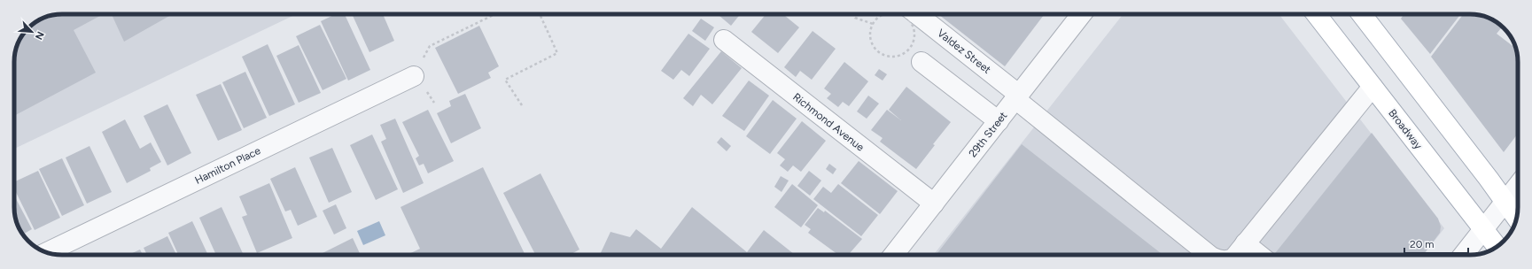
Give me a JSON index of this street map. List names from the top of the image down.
{
  "streets": {
    "main road": ["Broadway"],
    "street": [
      "Valdez Street",
      "Richmond Avenue",
      "29th Street",
      "Hamilton Place"
    ]
  },
  "crossings": [
    ["Valdez Street", "Broadway"],
    ["Valdez Street", "29th Street"],
    ["Richmond Avenue", "29th Street"]
  ],
  "scale_bar": "20 m",
  "north": "bottom right"
}
